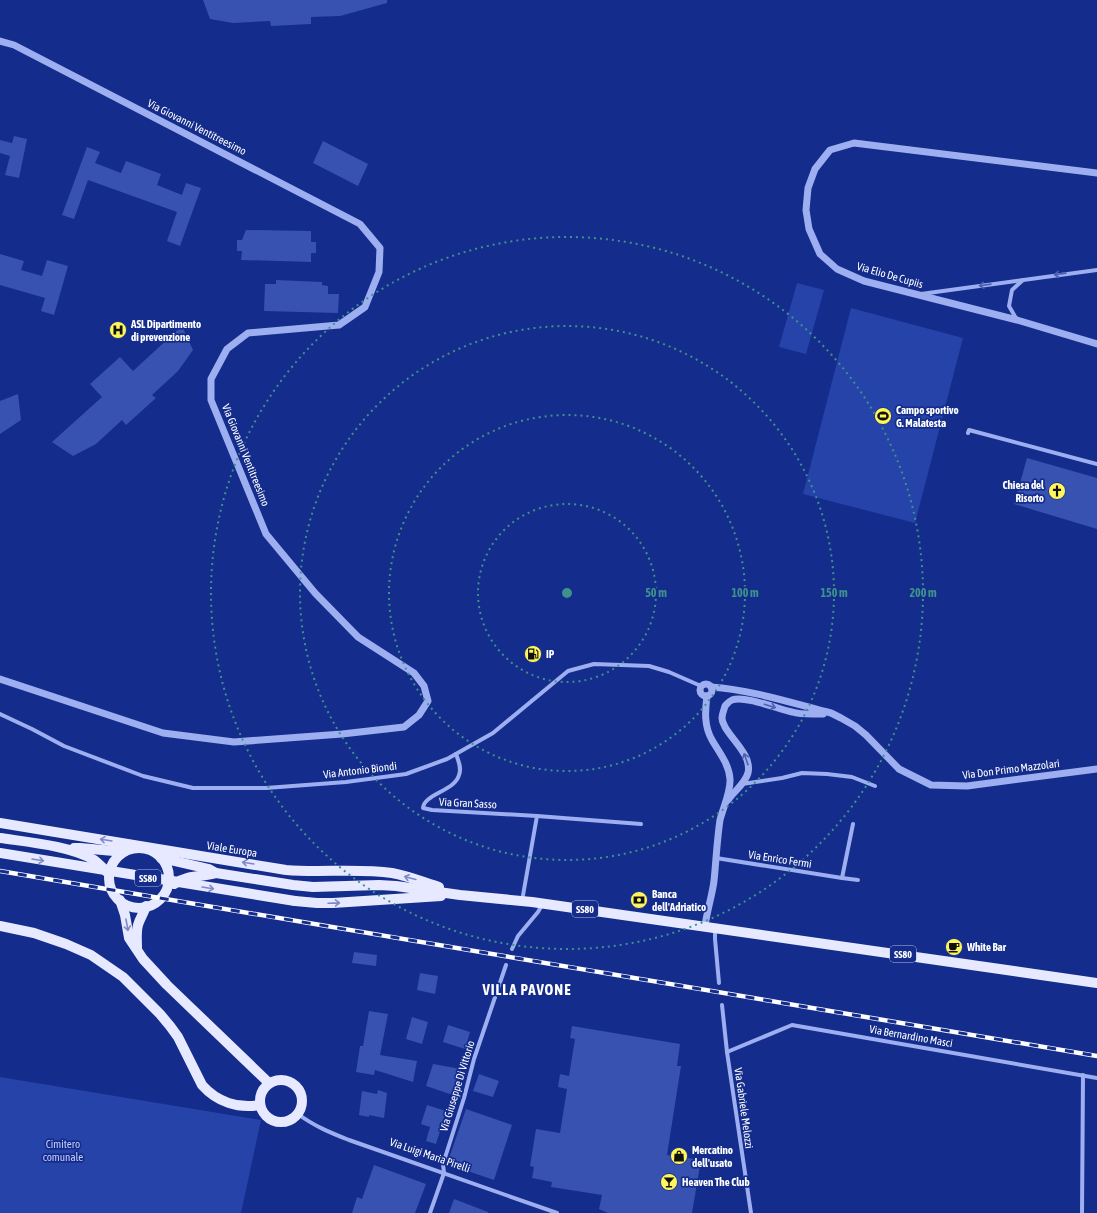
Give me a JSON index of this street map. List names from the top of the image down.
{
  "streets": {
    "main road": ["Viale Europa", "SS80"],
    "street": [
      "Via Giovanni Ventitreesimo",
      "Via Elio De Cupiis",
      "Via Don Primo Mazzolari",
      "Via Antonio Biondi",
      "Via Gran Sasso",
      "Via Enrico Fermi",
      "Via Bernardino Masci",
      "Via Giuseppe Di Vittorio",
      "Via Gabriele Melozzi",
      "Via Luigi Maria Pirelli"
    ]
  },
  "crossings": [
    ["Via Don Primo Mazzolari", "Via Antonio Biondi"],
    ["Via Antonio Biondi", "Via Gran Sasso"],
    ["Viale Europa", "SS80"],
    ["Via Bernardino Masci", "Via Gabriele Melozzi"],
    ["Via Giuseppe Di Vittorio", "Via Luigi Maria Pirelli"]
  ],
  "districts": ["VILLA PAVONE"],
  "parks": ["Cimitero comunale"],
  "places": {
    "hospital": ["ASL Dipartimento di prevenzione"],
    "sports": ["Campo sportivo G. Malatesta"],
    "church": ["Chiesa del Risorto"],
    "fuel station": ["IP"],
    "bank": ["Banca dell'Adriatico"],
    "cafe": ["White Bar"],
    "shop": ["Mercatino dell'usato"],
    "bar": ["Heaven The Club"]
  },
  "rings": [
    "50 m",
    "100 m",
    "150 m",
    "200 m"
  ]
}
